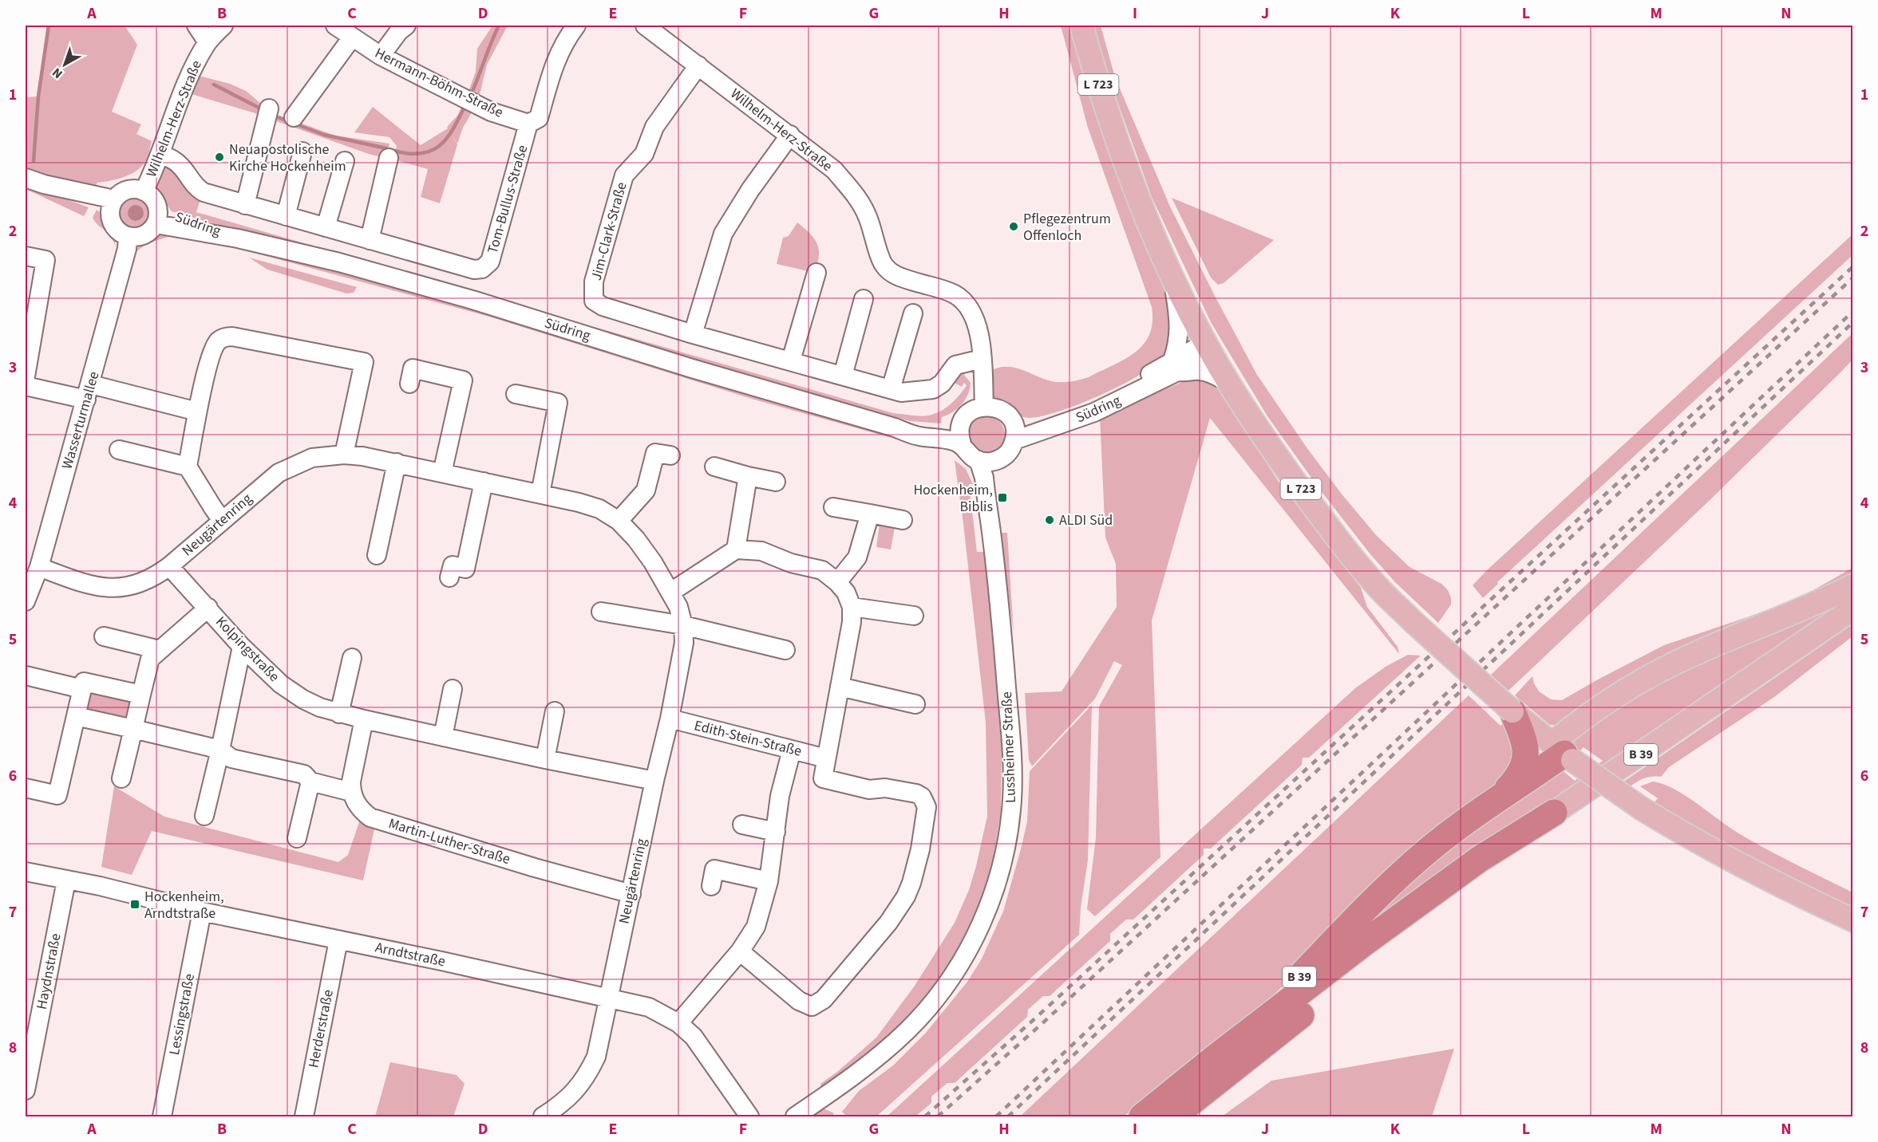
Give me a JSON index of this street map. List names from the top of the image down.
{
  "streets": {
    "highway": ["B 39"],
    "main road": ["L 723"],
    "street": [
      "Hermann-Böhm-Straße",
      "Wilhelm-Herz-Straße",
      "Tom-Bullus-Straße",
      "Südring",
      "Jim-Clark-Straße",
      "Wasserturmallee",
      "Neugärtenring",
      "Kolpingstraße",
      "Edith-Stein-Straße",
      "Lussheimer Straße",
      "Martin-Luther-Straße",
      "Arndtstraße",
      "Haydnstraße",
      "Lessingstraße",
      "Herderstraße"
    ]
  },
  "crossings": [
    ["Hermann-Böhm-Straße", "Tom-Bullus-Straße"],
    ["L 723", "Südring"],
    ["L 723", "B 39"],
    ["Wilhelm-Herz-Straße", "Tom-Bullus-Straße"],
    ["Wilhelm-Herz-Straße", "Südring"],
    ["Wilhelm-Herz-Straße", "Jim-Clark-Straße"],
    ["Wilhelm-Herz-Straße", "Wasserturmallee"],
    ["Wilhelm-Herz-Straße", "Lussheimer Straße"],
    ["Südring", "Wasserturmallee"],
    ["Südring", "Lussheimer Straße"],
    ["Wasserturmallee", "Neugärtenring"],
    ["Neugärtenring", "Kolpingstraße"],
    ["Neugärtenring", "Edith-Stein-Straße"],
    ["Neugärtenring", "Martin-Luther-Straße"],
    ["Neugärtenring", "Arndtstraße"],
    ["Arndtstraße", "Haydnstraße"],
    ["Arndtstraße", "Lessingstraße"],
    ["Arndtstraße", "Herderstraße"]
  ],
  "places": {
    "other": ["Neuapostolische Kirche Hockenheim", "Pflegezentrum Offenloch", "ALDI Süd"],
    "transit": ["Hockenheim, Biblis", "Hockenheim, Arndtstraße"]
  },
  "north": "bottom left",
  "grid": {
    "columns": [
      "A",
      "B",
      "C",
      "D",
      "E",
      "F",
      "G",
      "H",
      "I",
      "J",
      "K",
      "L",
      "M",
      "N"
    ],
    "rows": [
      "1",
      "2",
      "3",
      "4",
      "5",
      "6",
      "7",
      "8"
    ]
  }
}
